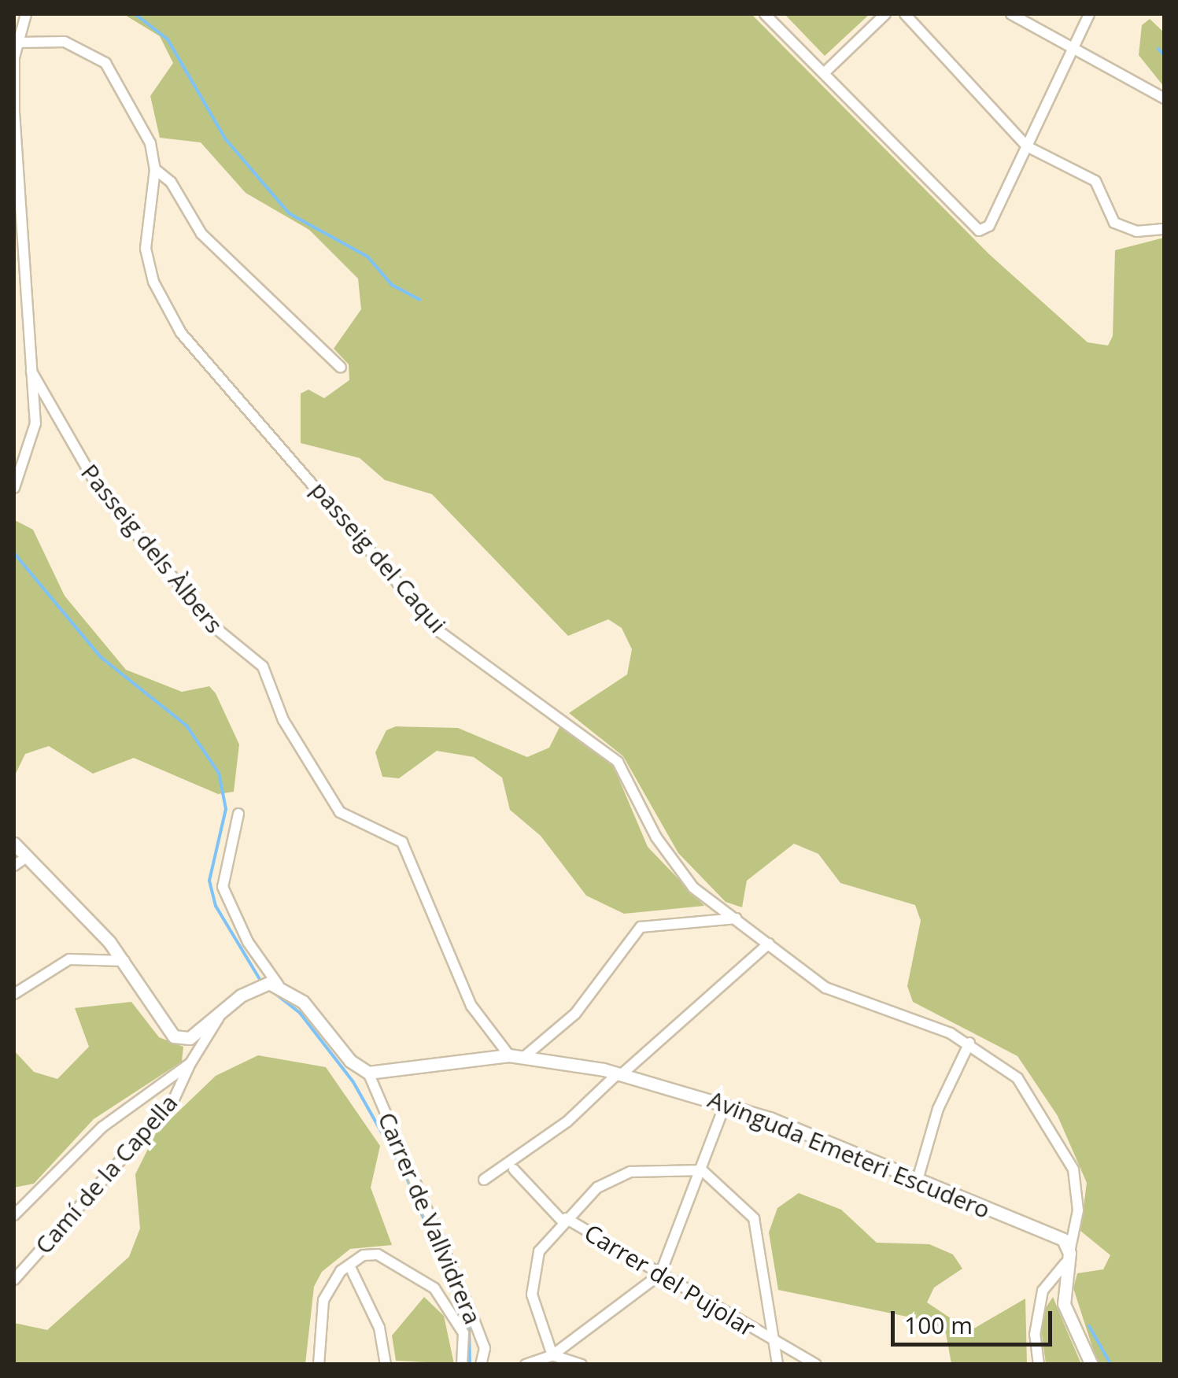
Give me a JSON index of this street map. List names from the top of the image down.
{
  "streets": {
    "street": [
      "Passeig dels Àlbers",
      "passeig del Caqui",
      "Avinguda Emeteri Escudero",
      "Camí de la Capella",
      "Carrer de Vallvidrera",
      "Carrer del Pujolar"
    ]
  },
  "crossings": [
    ["Passeig dels Àlbers", "Avinguda Emeteri Escudero"],
    ["passeig del Caqui", "Avinguda Emeteri Escudero"],
    ["Avinguda Emeteri Escudero", "Carrer de Vallvidrera"]
  ],
  "scale_bar": "100 m"
}
